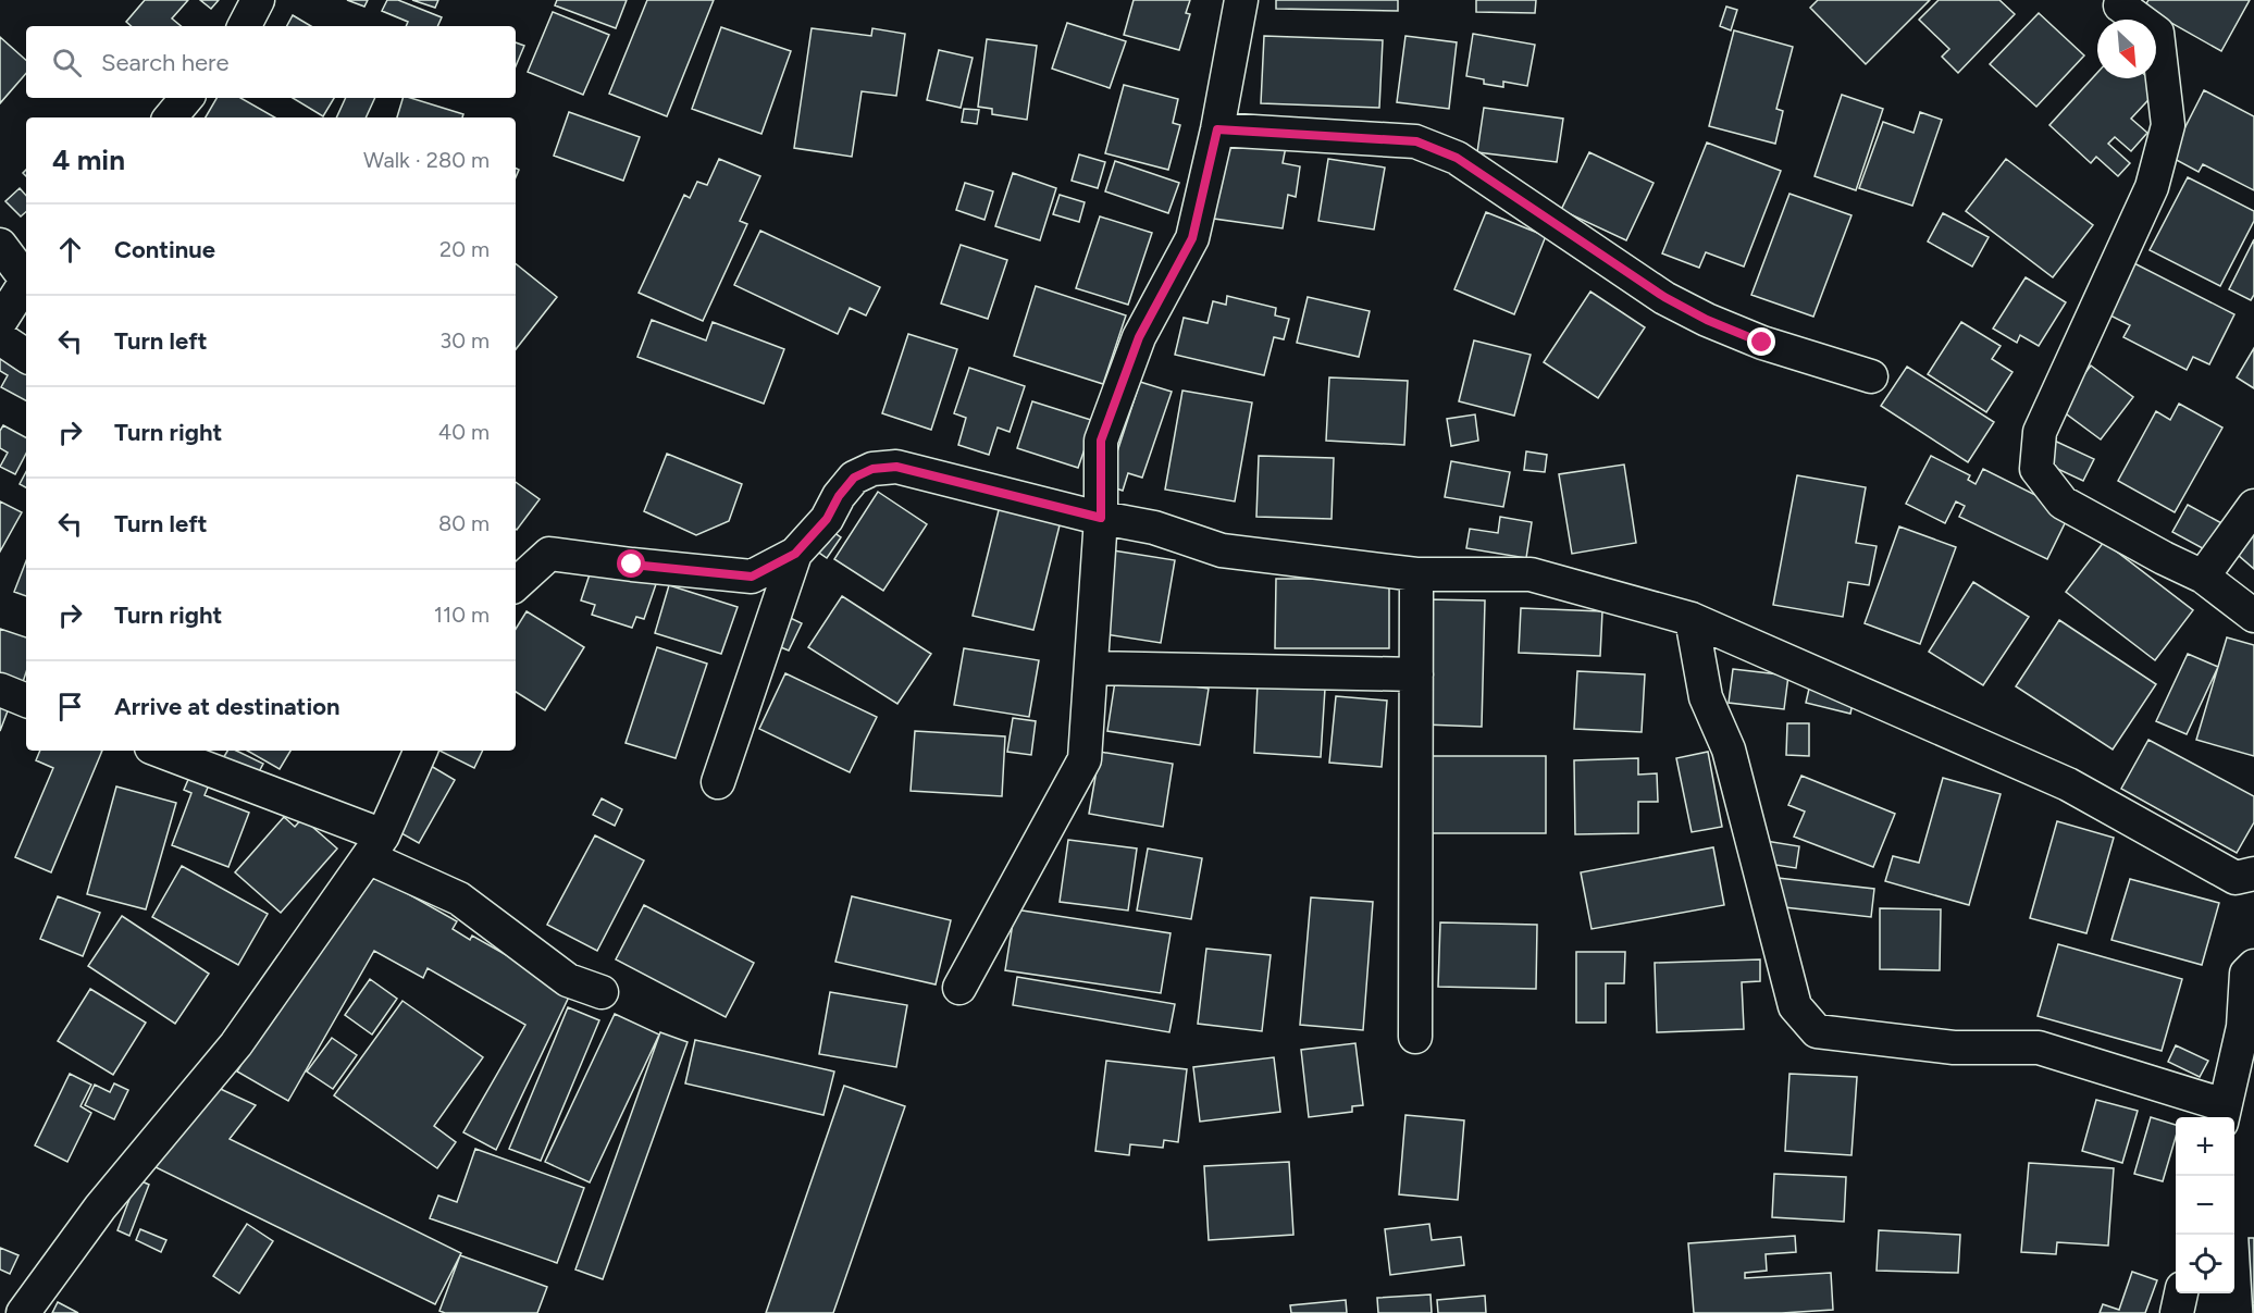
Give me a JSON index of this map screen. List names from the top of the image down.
{
  "north": "bottom right",
  "page": {
    "search": "Search here",
    "heading": ["4 min", "Walk · 280 m"],
    "list": [
      ["Continue", "20 m"],
      ["Turn left", "30 m"],
      ["Turn right", "40 m"],
      ["Turn left", "80 m"],
      ["Turn right", "110 m"],
      "Arrive at destination"
    ],
    "map_buttons": ["+", "−"]
  }
}
